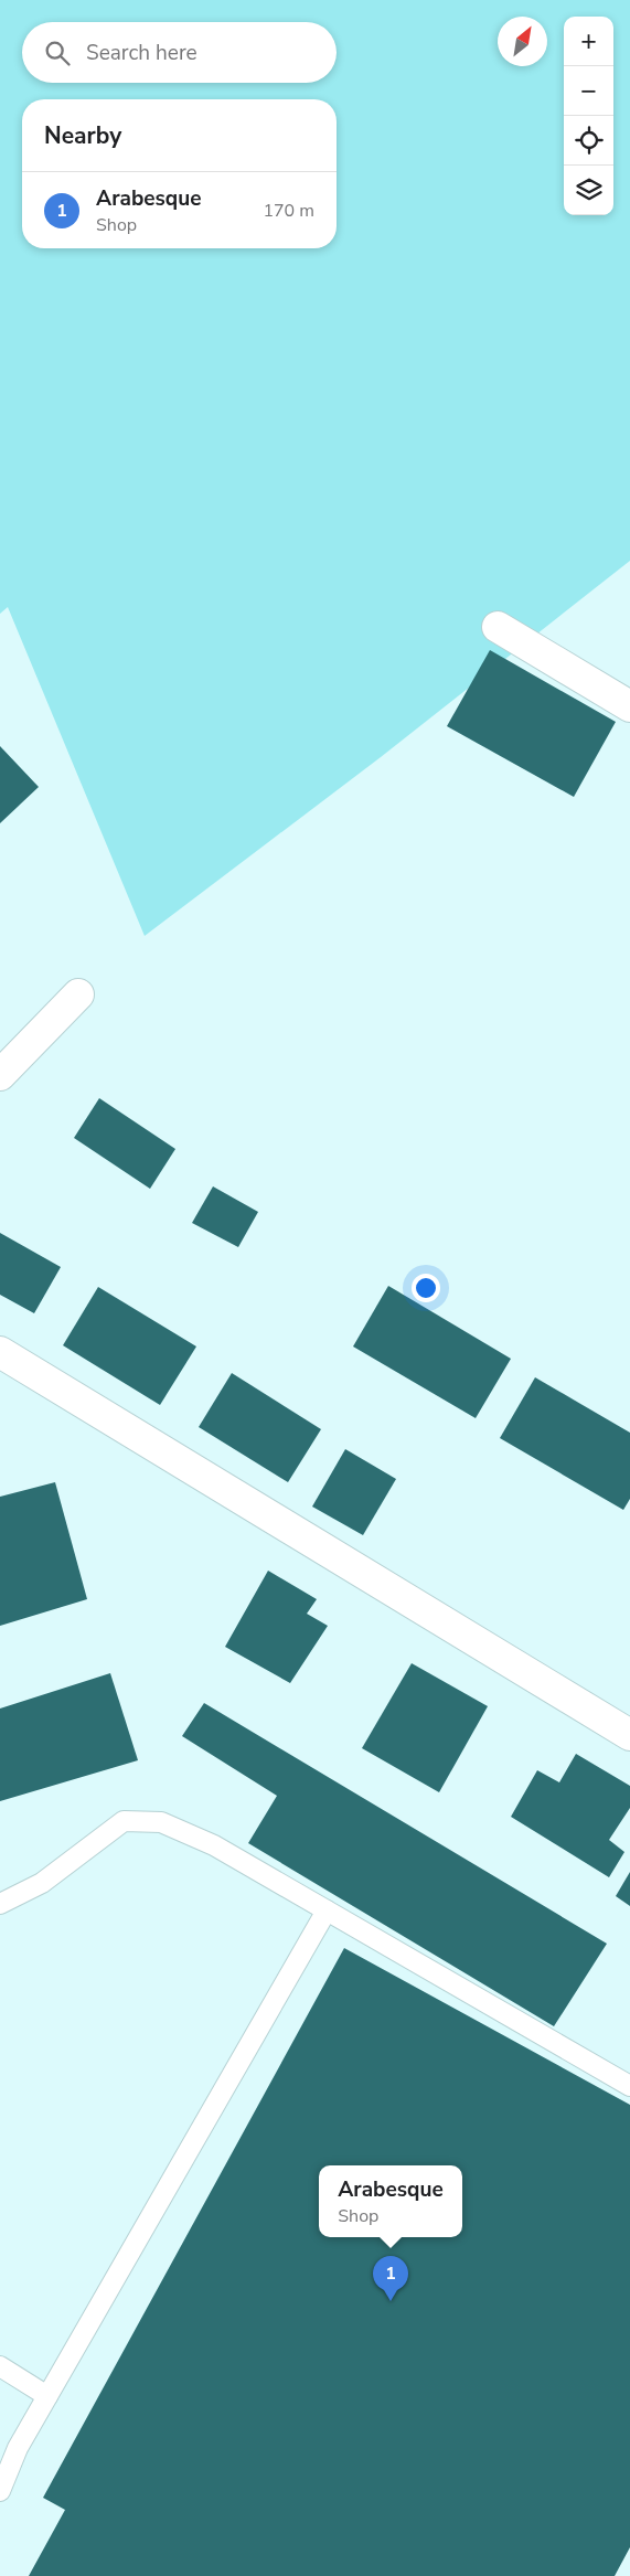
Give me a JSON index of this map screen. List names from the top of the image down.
{
  "north": "top right",
  "page": {
    "map_buttons": ["+", "−"],
    "search": "Search here",
    "heading": "Nearby",
    "list": [
      {
        "mark": "1",
        "name": "Arabesque",
        "note": "Shop",
        "value": "170 m"
      }
    ],
    "popup": ["Arabesque", "Shop"],
    "pins": "1"
  }
}
